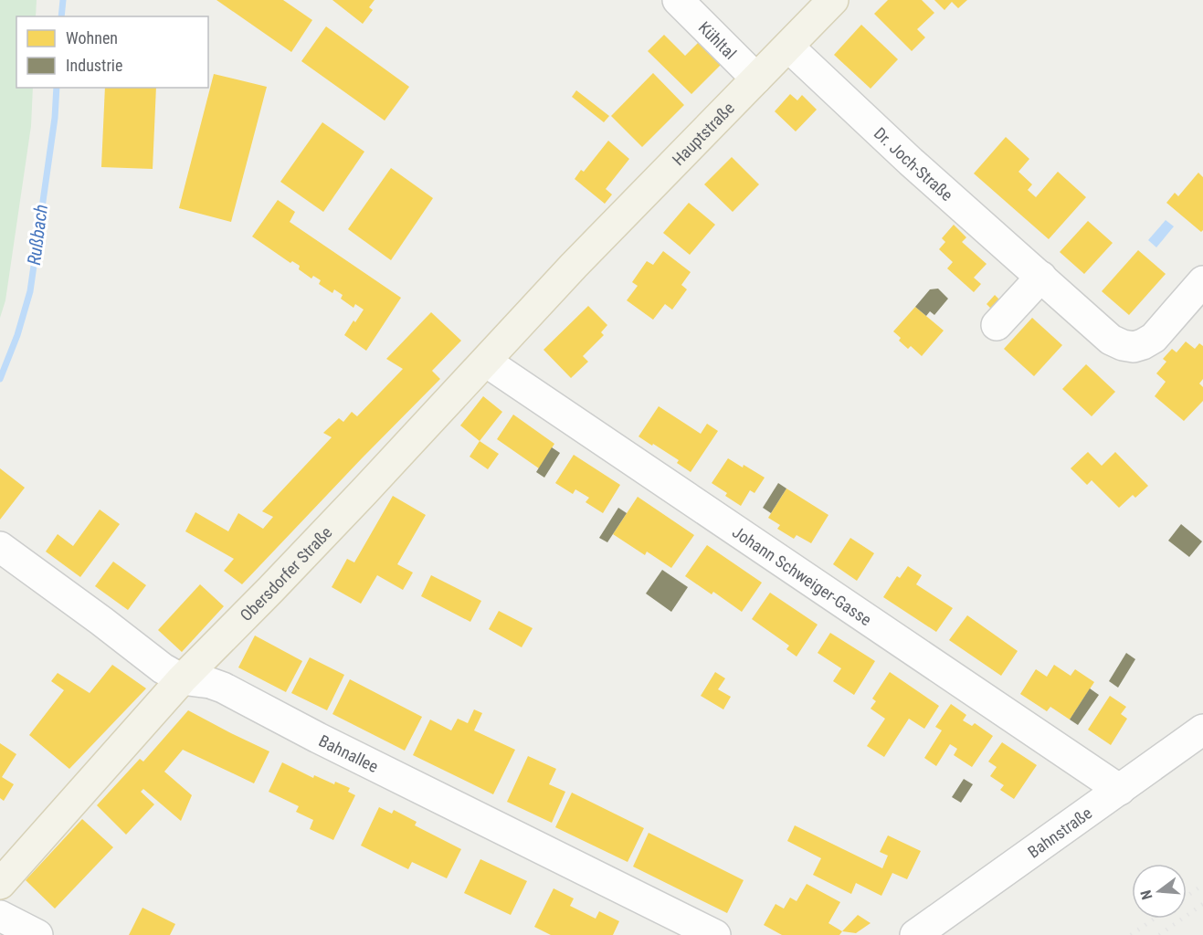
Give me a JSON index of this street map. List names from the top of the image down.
{
  "streets": {
    "main road": ["Hauptstraße", "Obersdorfer Straße"],
    "street": [
      "Kühltal",
      "Dr. Joch-Straße",
      "Johann Schweiger-Gasse",
      "Bahnallee",
      "Bahnstraße"
    ]
  },
  "crossings": [
    ["Kühltal", "Hauptstraße"],
    ["Hauptstraße", "Dr. Joch-Straße"],
    ["Hauptstraße", "Obersdorfer Straße"],
    ["Obersdorfer Straße", "Johann Schweiger-Gasse"],
    ["Obersdorfer Straße", "Bahnallee"],
    ["Johann Schweiger-Gasse", "Bahnstraße"]
  ],
  "water": ["Rußbach"],
  "legend": ["Wohnen", "Industrie"],
  "north": "left"
}
